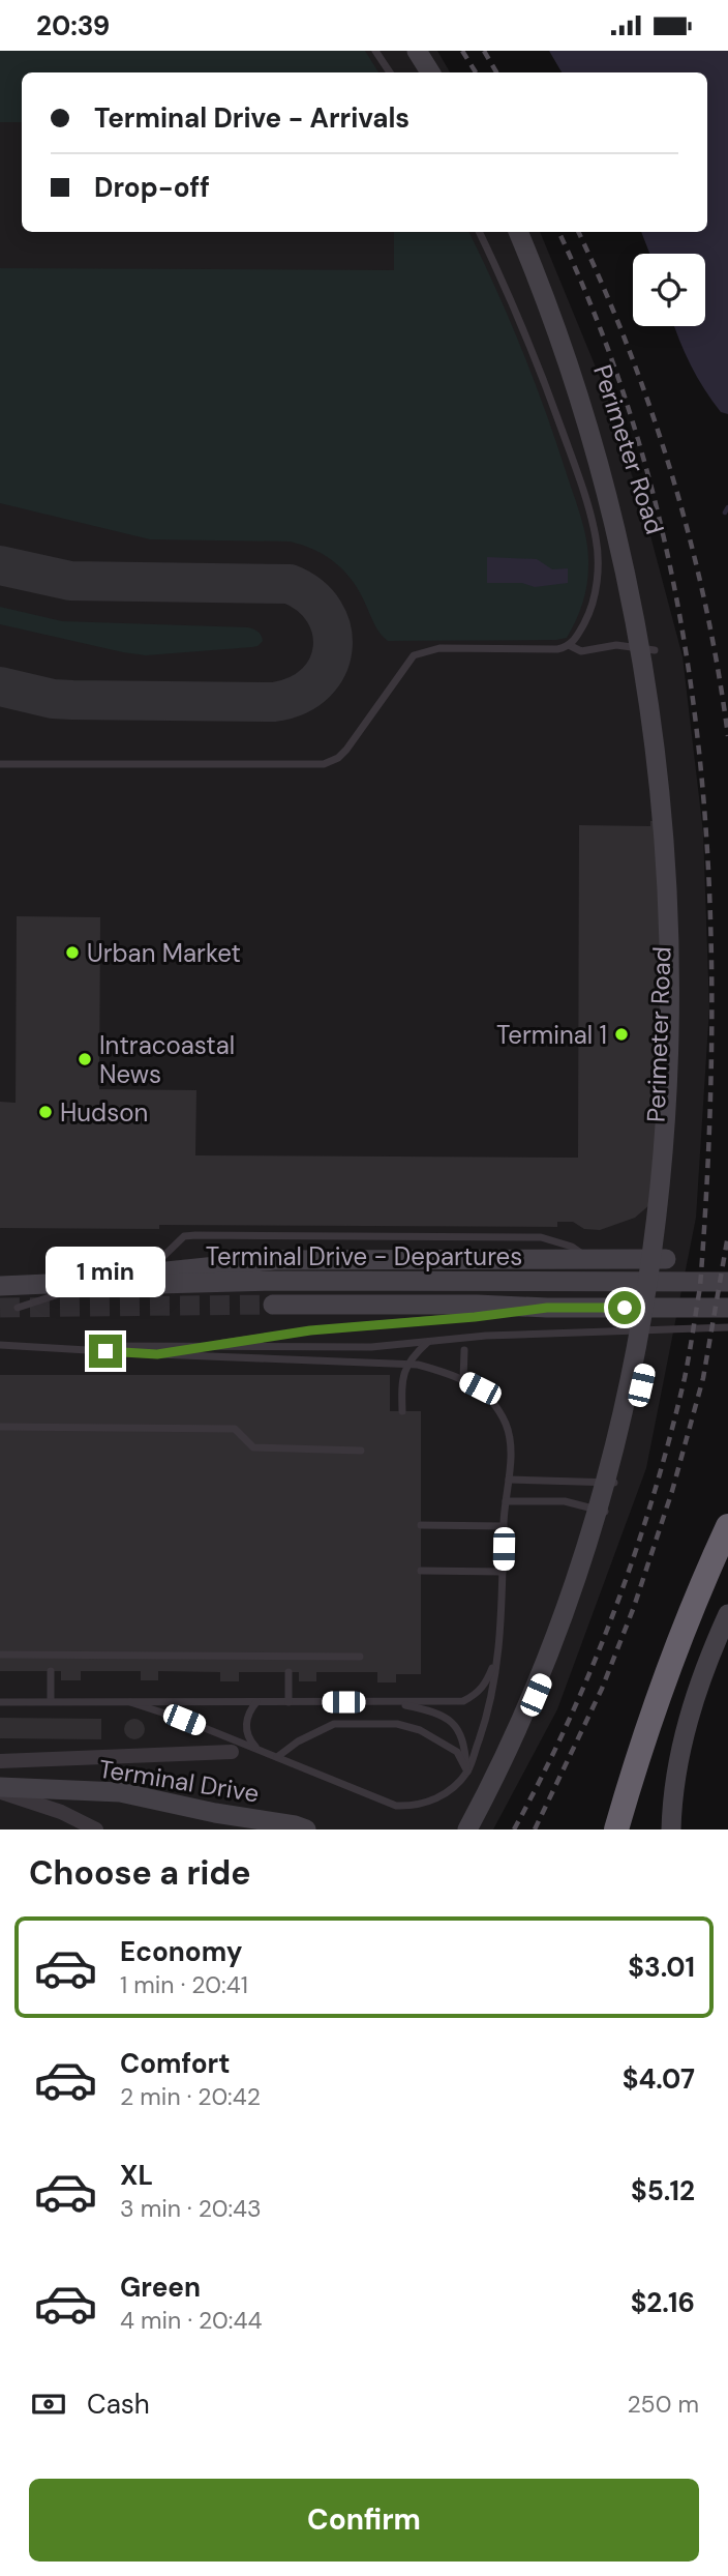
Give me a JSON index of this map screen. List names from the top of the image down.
{
  "streets": {
    "street": ["Perimeter Road", "Terminal Drive - Departures", "Terminal Drive"]
  },
  "places": [
    "Urban Market",
    "Terminal 1",
    "Intracoastal News",
    "Hudson"
  ],
  "page": {
    "status": "20:39",
    "banner": ["Terminal Drive - Arrivals", "Drop-off"],
    "bubble": "1 min",
    "heading": "Choose a ride",
    "list": [
      {
        "name": "Economy",
        "note": "1 min · 20:41",
        "value": "$3.01"
      },
      {
        "name": "Comfort",
        "note": "2 min · 20:42",
        "value": "$4.07"
      },
      {
        "name": "XL",
        "note": "3 min · 20:43",
        "value": "$5.12"
      },
      {
        "name": "Green",
        "note": "4 min · 20:44",
        "value": "$2.16"
      }
    ],
    "pay": ["Cash", "250 m"],
    "buttons": "Confirm"
  }
}
